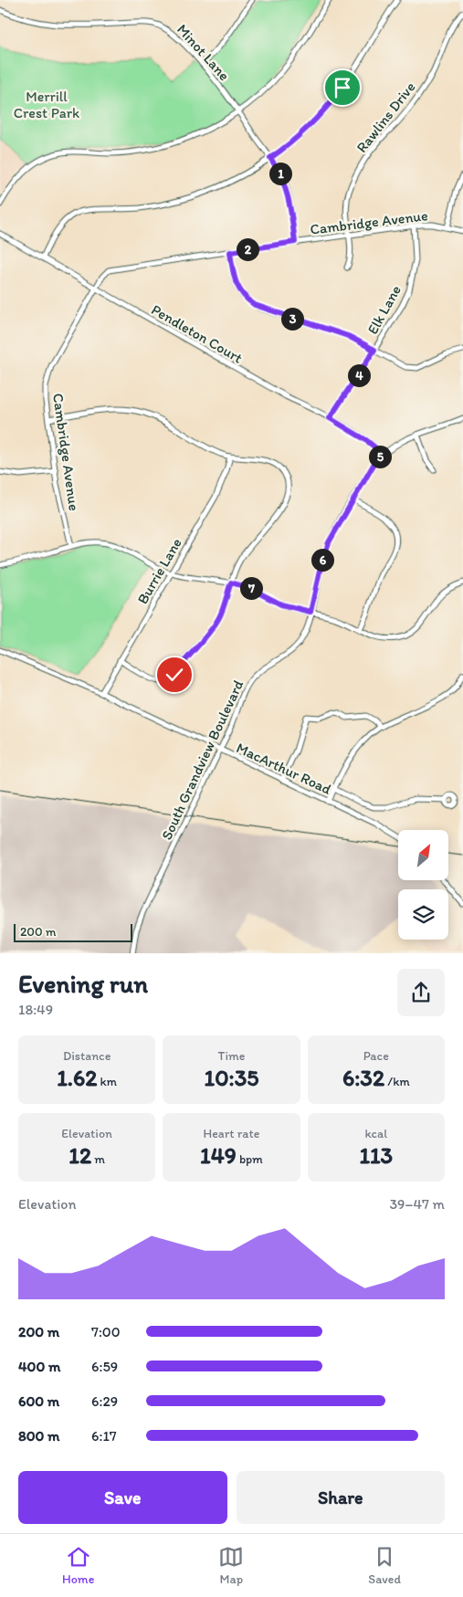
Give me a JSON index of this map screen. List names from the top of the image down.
{
  "streets": {
    "street": [
      "Minot Lane",
      "Rawlins Drive",
      "Cambridge Avenue",
      "Elk Lane",
      "Pendleton Court",
      "Burrie Lane",
      "South Grandview Boulevard",
      "MacArthur Road"
    ]
  },
  "crossings": [
    ["Minot Lane", "Cambridge Avenue"],
    ["Rawlins Drive", "Cambridge Avenue"],
    ["Cambridge Avenue", "Elk Lane"],
    ["Cambridge Avenue", "Pendleton Court"],
    ["Elk Lane", "Pendleton Court"],
    ["Pendleton Court", "South Grandview Boulevard"],
    ["Burrie Lane", "MacArthur Road"],
    ["South Grandview Boulevard", "MacArthur Road"]
  ],
  "parks": ["Merrill Crest Park"],
  "scale_bar": "200 m",
  "north": "top right",
  "page": {
    "pins": [
      "1",
      "2",
      "3",
      "4",
      "5",
      "6",
      "7"
    ],
    "scale": "200 m",
    "heading": ["Evening run", "18:49"],
    "stats": [
      ["Distance", "1.62 km"],
      ["Time", "10:35"],
      ["Pace", "6:32 /km"],
      ["Elevation", "12 m"],
      ["Heart rate", "149 bpm"],
      ["kcal", "113"]
    ],
    "chart": ["Elevation", "39–47 m"],
    "list": [
      {
        "name": "200 m",
        "note": "7:00"
      },
      {
        "name": "400 m",
        "note": "6:59"
      },
      {
        "name": "600 m",
        "note": "6:29"
      },
      {
        "name": "800 m",
        "note": "6:17"
      }
    ],
    "buttons": ["Save", "Share"],
    "tabs": ["Home", "Map", "Saved"]
  }
}
